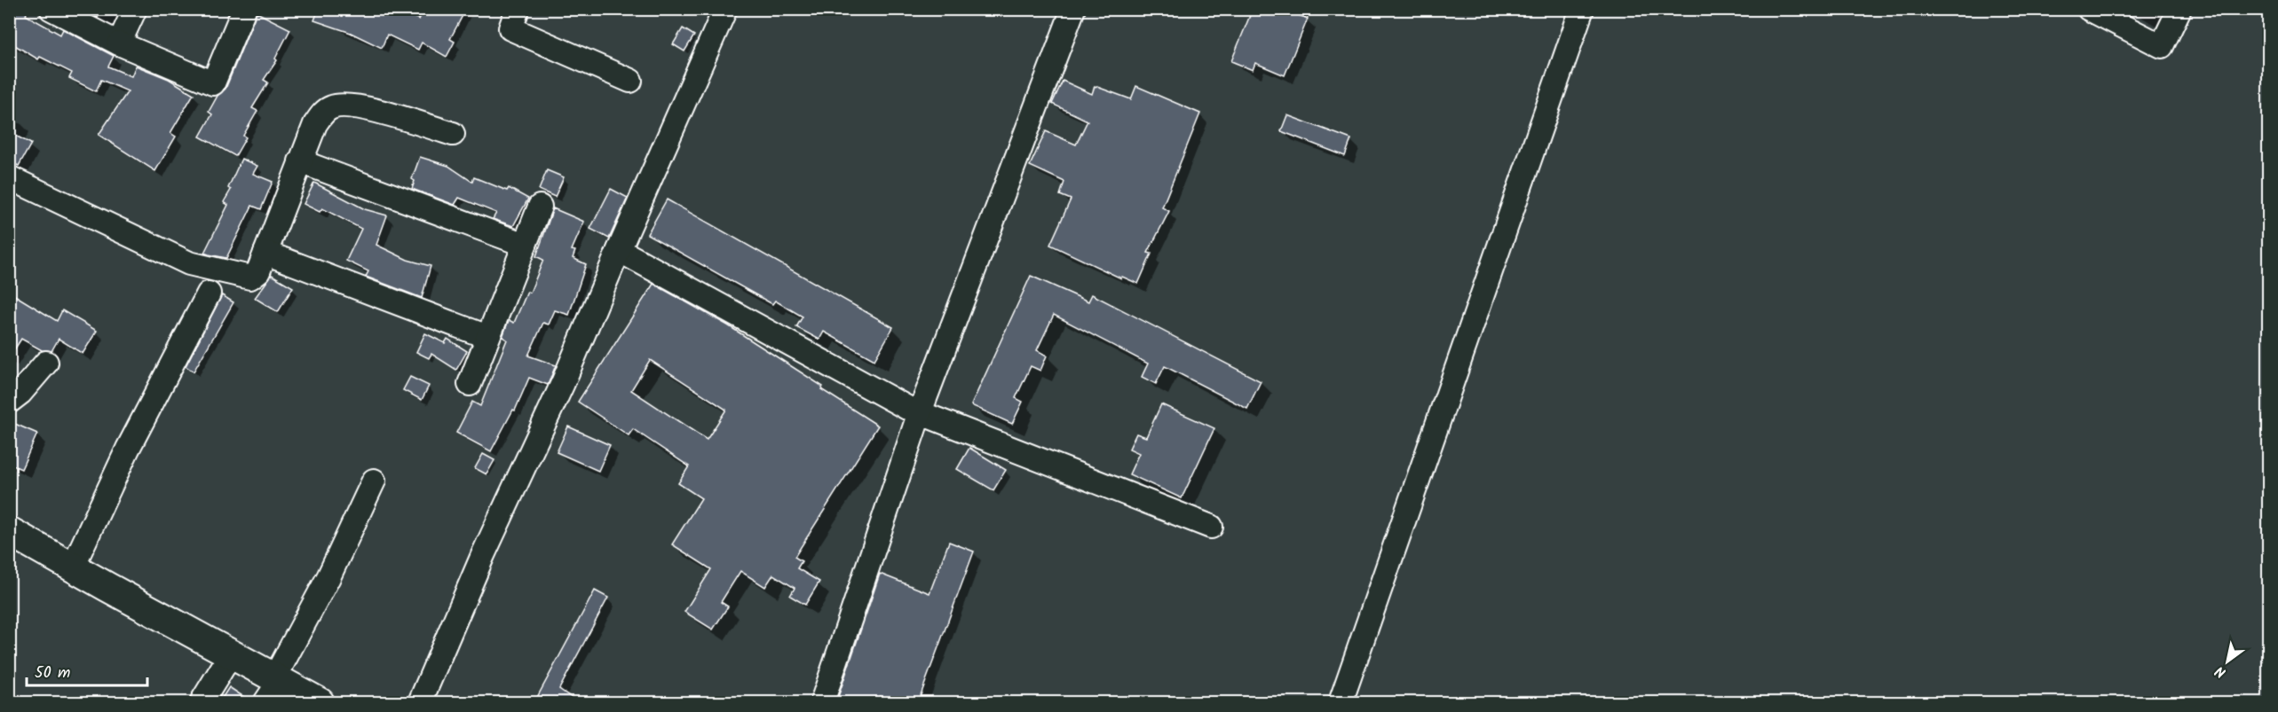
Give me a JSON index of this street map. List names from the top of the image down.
{
  "scale_bar": "50 m",
  "north": "bottom left"
}
